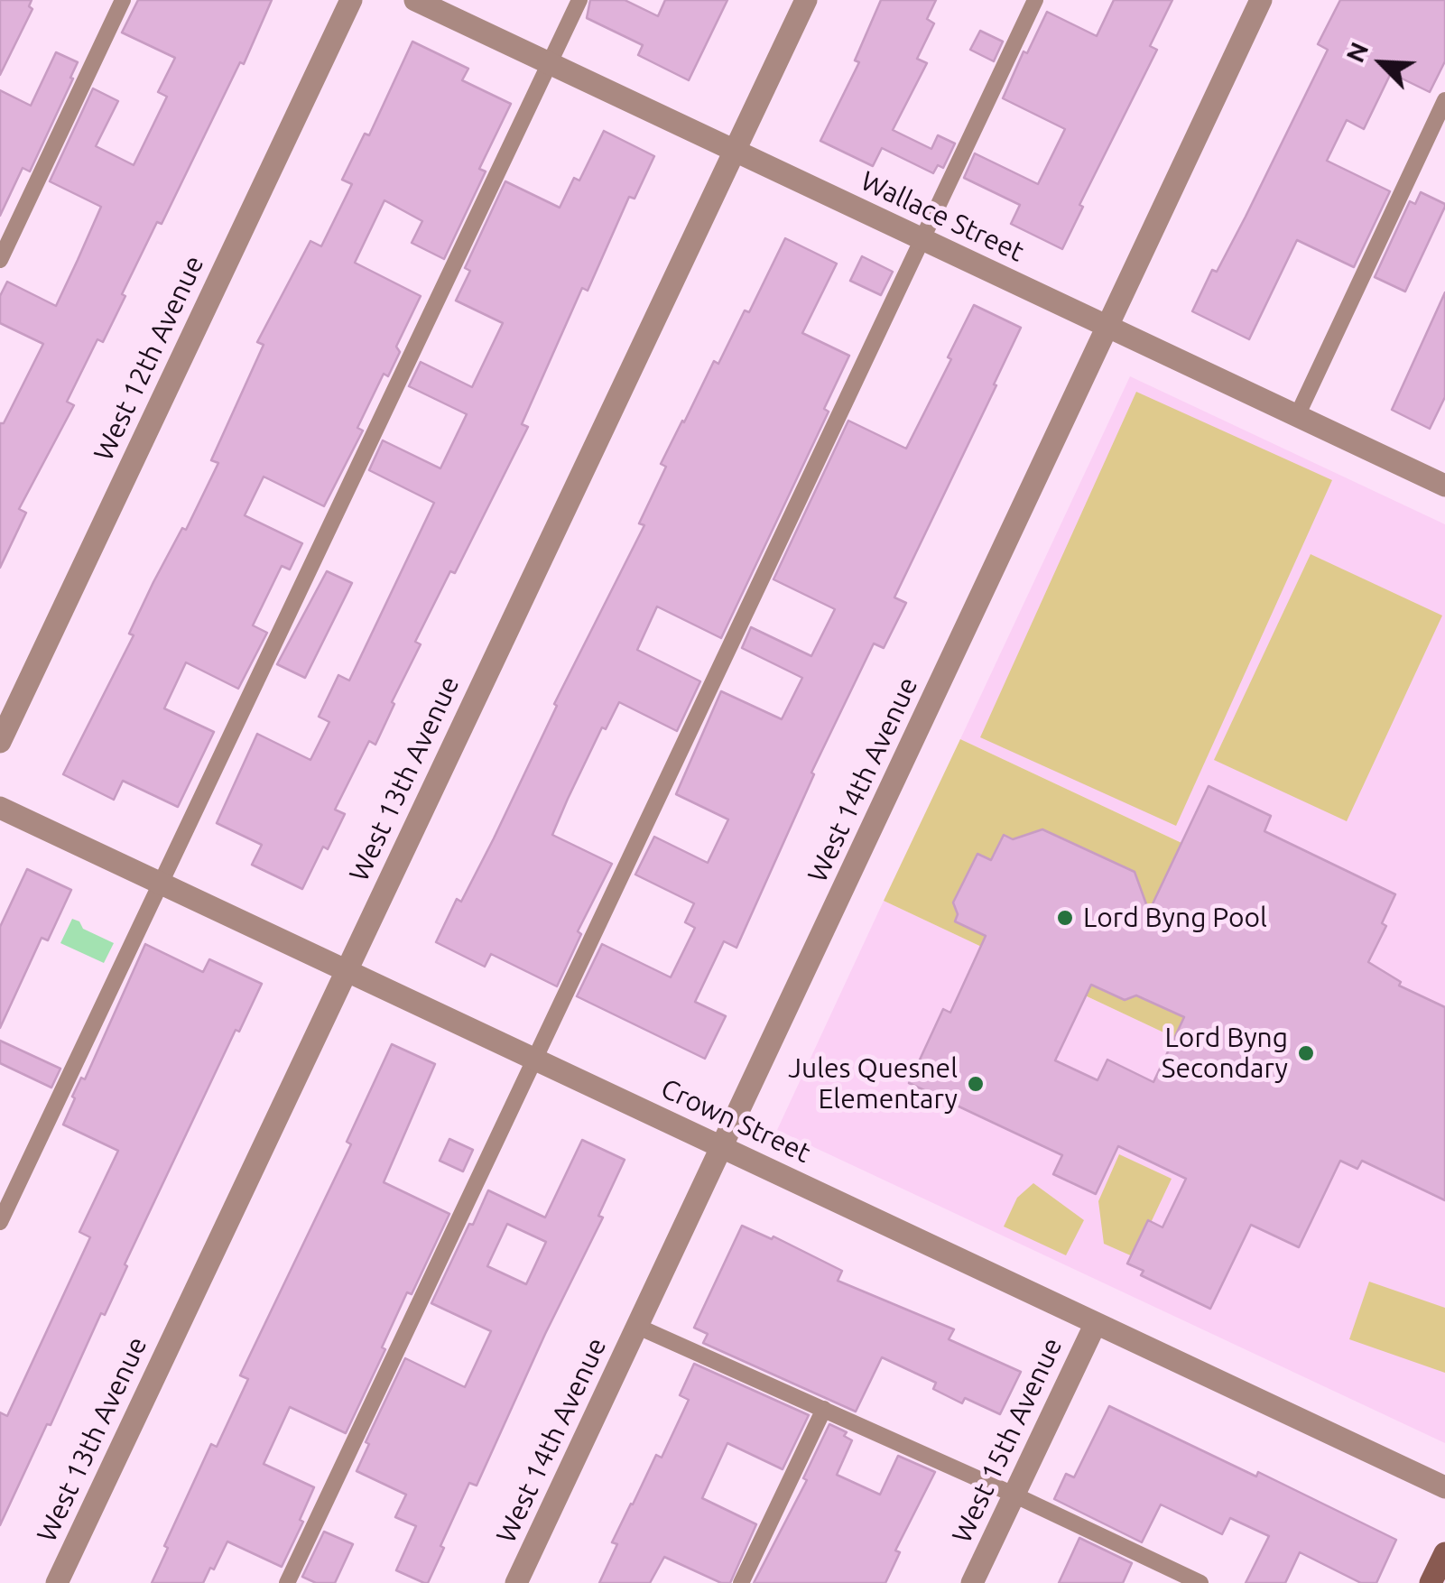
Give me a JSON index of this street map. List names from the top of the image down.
{
  "streets": {
    "street": [
      "Wallace Street",
      "West 12th Avenue",
      "West 13th Avenue",
      "West 14th Avenue",
      "Crown Street",
      "West 15th Avenue"
    ]
  },
  "crossings": [
    ["Wallace Street", "West 13th Avenue"],
    ["Wallace Street", "West 14th Avenue"],
    ["West 13th Avenue", "Crown Street"],
    ["West 14th Avenue", "Crown Street"],
    ["Crown Street", "West 15th Avenue"]
  ],
  "places": ["Lord Byng Pool", "Lord Byng Secondary", "Jules Quesnel Elementary"],
  "north": "top left"
}
